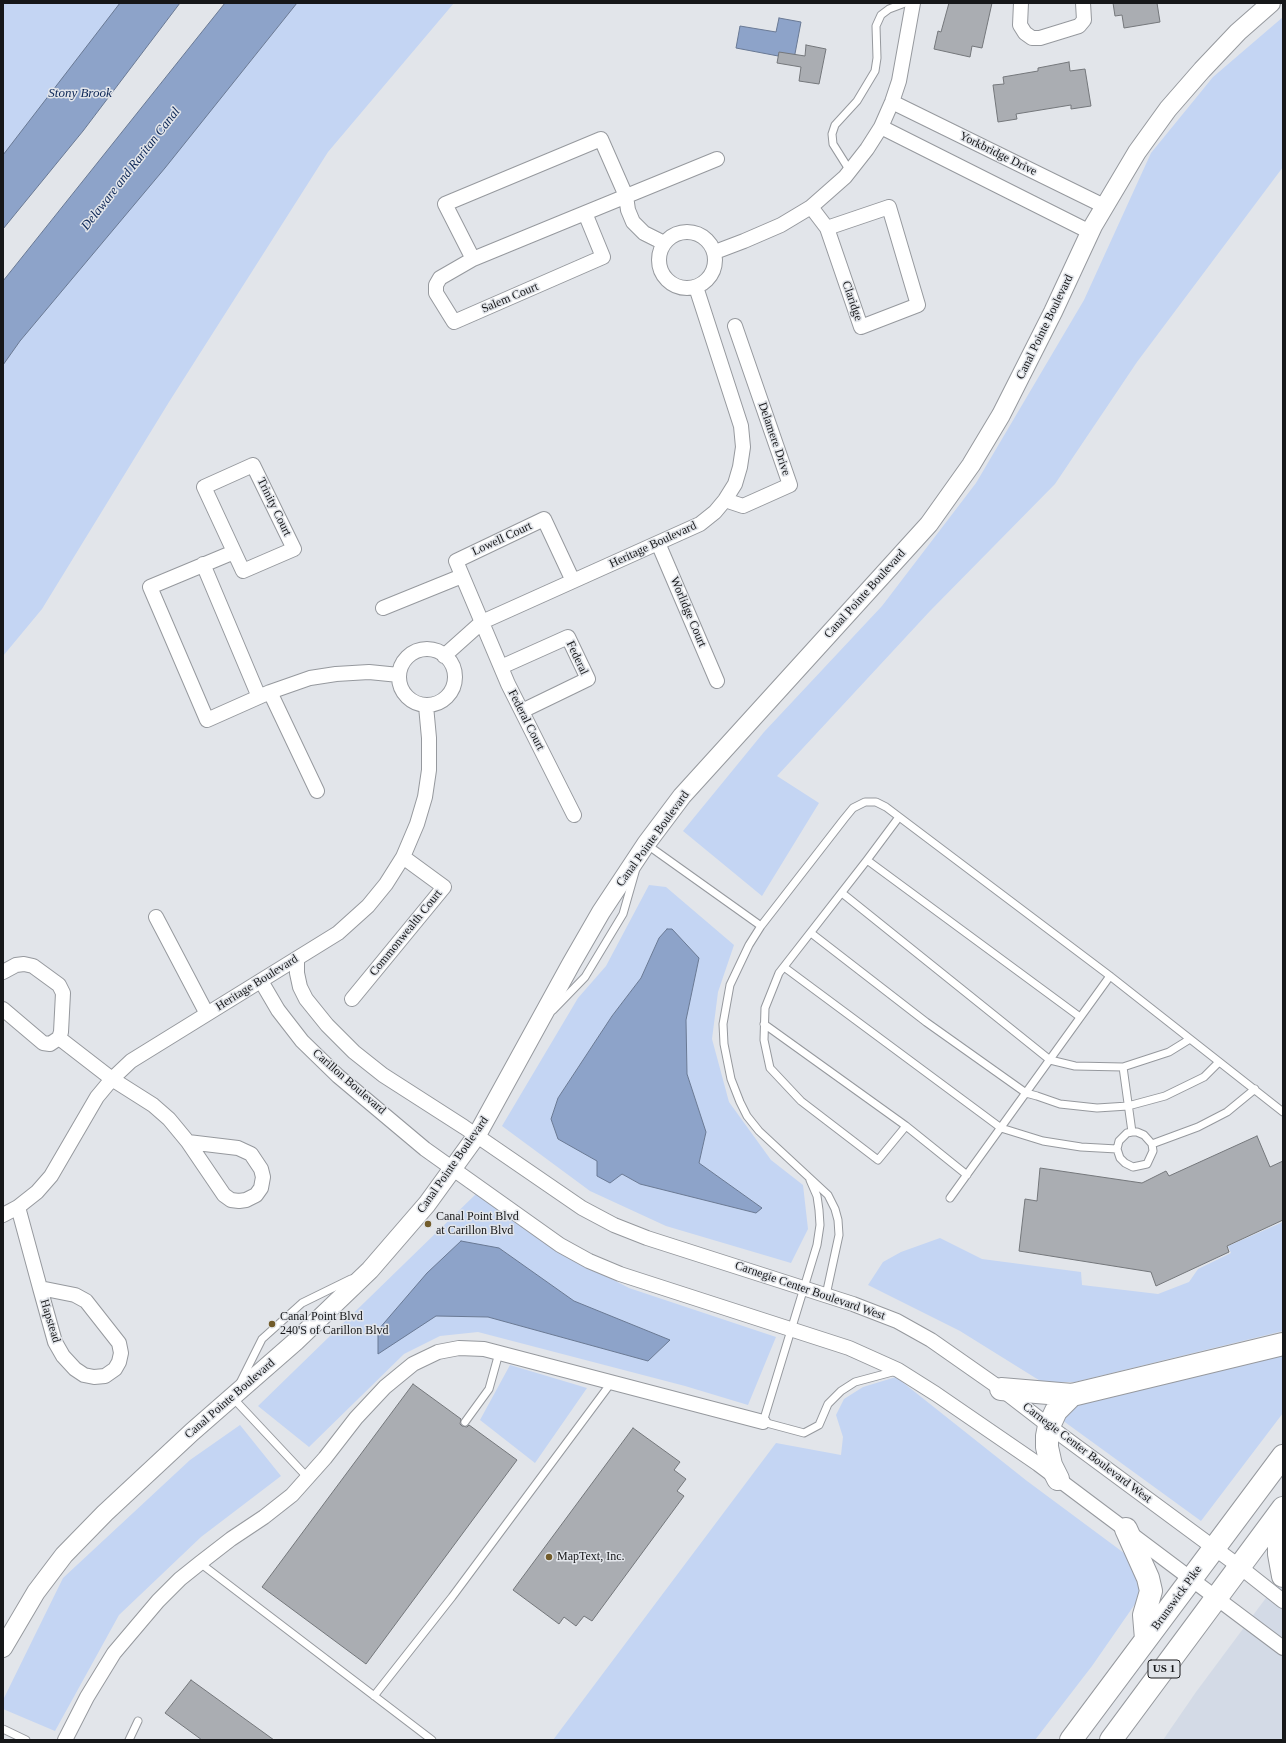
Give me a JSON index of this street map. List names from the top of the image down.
{
  "streets": {
    "highway": ["Brunswick Pike", "US 1"],
    "street": [
      "Yorkbridge Drive",
      "Salem Court",
      "Claridge",
      "Canal Pointe Boulevard",
      "Delamere Drive",
      "Trinity Court",
      "Lowell Court",
      "Heritage Boulevard",
      "Worlidge Court",
      "Federal",
      "Federal Court",
      "Commonwealth Court",
      "Carillon Boulevard",
      "Carnegie Center Boulevard West",
      "Hapstead"
    ]
  },
  "crossings": [
    ["Yorkbridge Drive", "Canal Pointe Boulevard"],
    ["Canal Pointe Boulevard", "Carillon Boulevard"],
    ["Canal Pointe Boulevard", "Carnegie Center Boulevard West"],
    ["Delamere Drive", "Heritage Boulevard"],
    ["Lowell Court", "Heritage Boulevard"],
    ["Lowell Court", "Federal Court"],
    ["Heritage Boulevard", "Worlidge Court"],
    ["Heritage Boulevard", "Federal Court"],
    ["Heritage Boulevard", "Commonwealth Court"],
    ["Heritage Boulevard", "Carillon Boulevard"],
    ["Heritage Boulevard", "Hapstead"],
    ["Federal", "Federal Court"],
    ["Carnegie Center Boulevard West", "Brunswick Pike"],
    ["Carnegie Center Boulevard West", "US 1"]
  ],
  "water": ["Stony Brook", "Delaware and Raritan Canal"],
  "places": ["Canal Point Blvd at Carillon Blvd", "Canal Point Blvd 240'S of Carillon Blvd", "MapText, Inc."]
}
